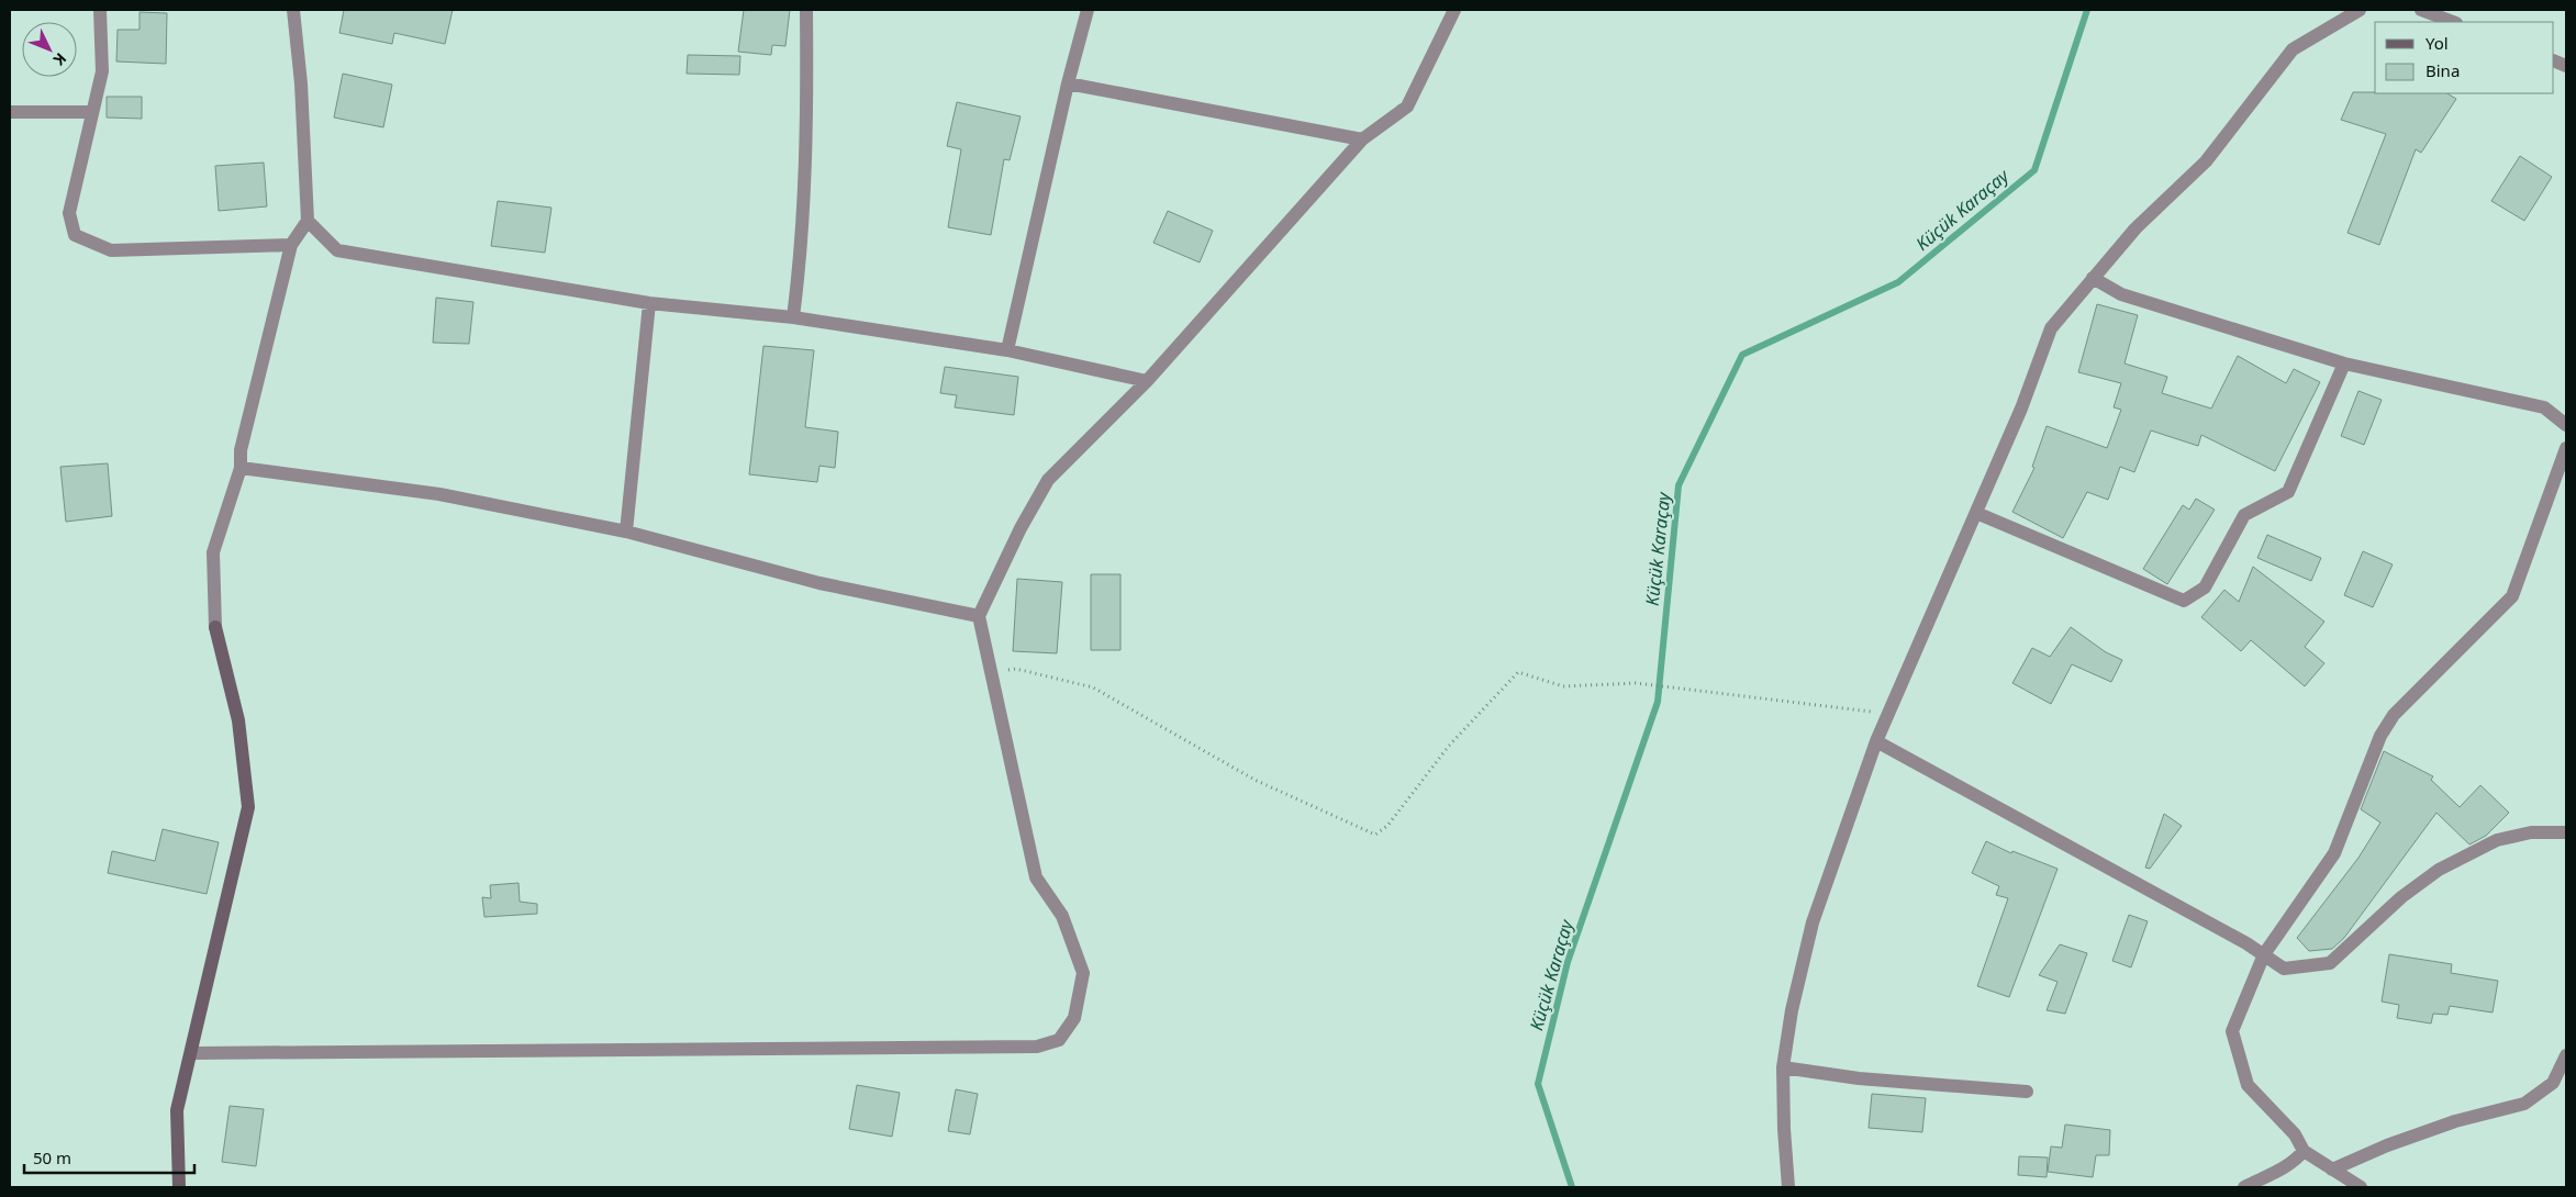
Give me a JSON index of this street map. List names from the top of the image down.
{
  "water": ["Küçük Karaçay"],
  "legend": ["Yol", "Bina"],
  "scale_bar": "50 m",
  "north": "bottom right"
}
